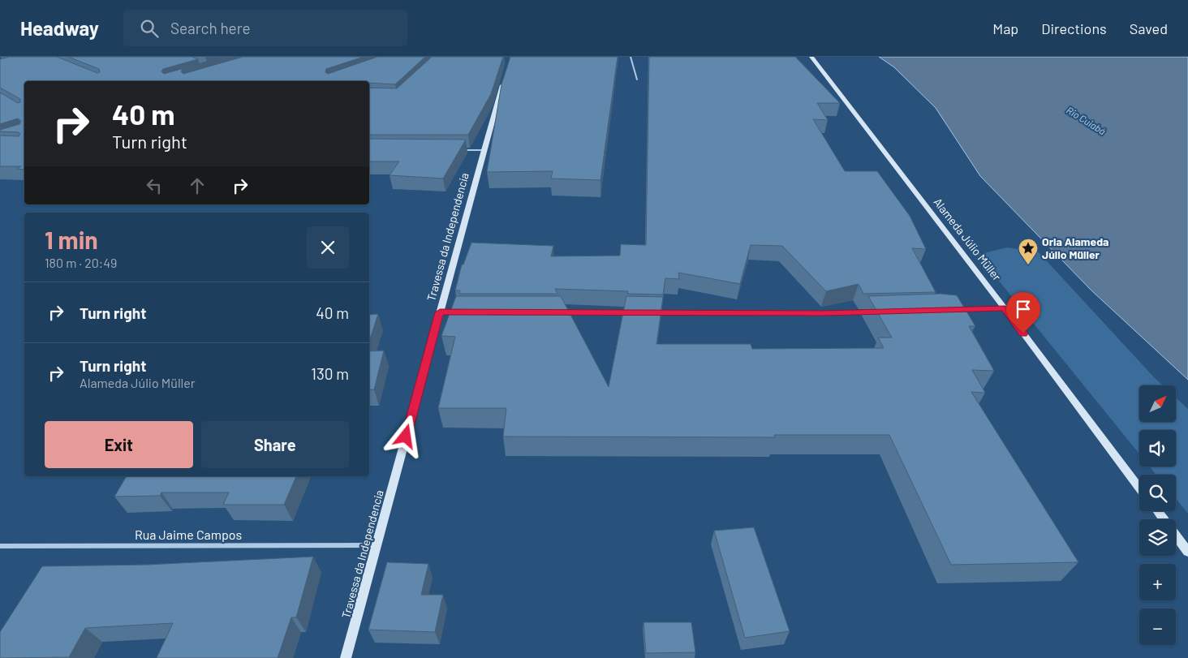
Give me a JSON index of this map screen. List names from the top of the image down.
{
  "streets": {
    "main road": ["Travessa da Independencia", "Alameda Júlio Müller"],
    "street": ["Rua Jaime Campos"]
  },
  "crossings": [
    ["Travessa da Independencia", "Rua Jaime Campos"]
  ],
  "water": ["Rio Cuiabá"],
  "places": {
    "place": ["Orla Alameda Júlio Müller"]
  },
  "north": "top right",
  "page": {
    "header": "Headway",
    "search": "Search here",
    "nav": ["Map", "Directions", "Saved"],
    "turn": ["40 m", "Turn right"],
    "heading": ["1 min", "180 m · 20:49"],
    "list": [
      {
        "name": "Turn right",
        "value": "40 m"
      },
      {
        "name": "Turn right",
        "note": "Alameda Júlio Müller",
        "value": "130 m"
      }
    ],
    "map_buttons": ["+", "−"],
    "buttons": ["Exit", "Share"]
  }
}
